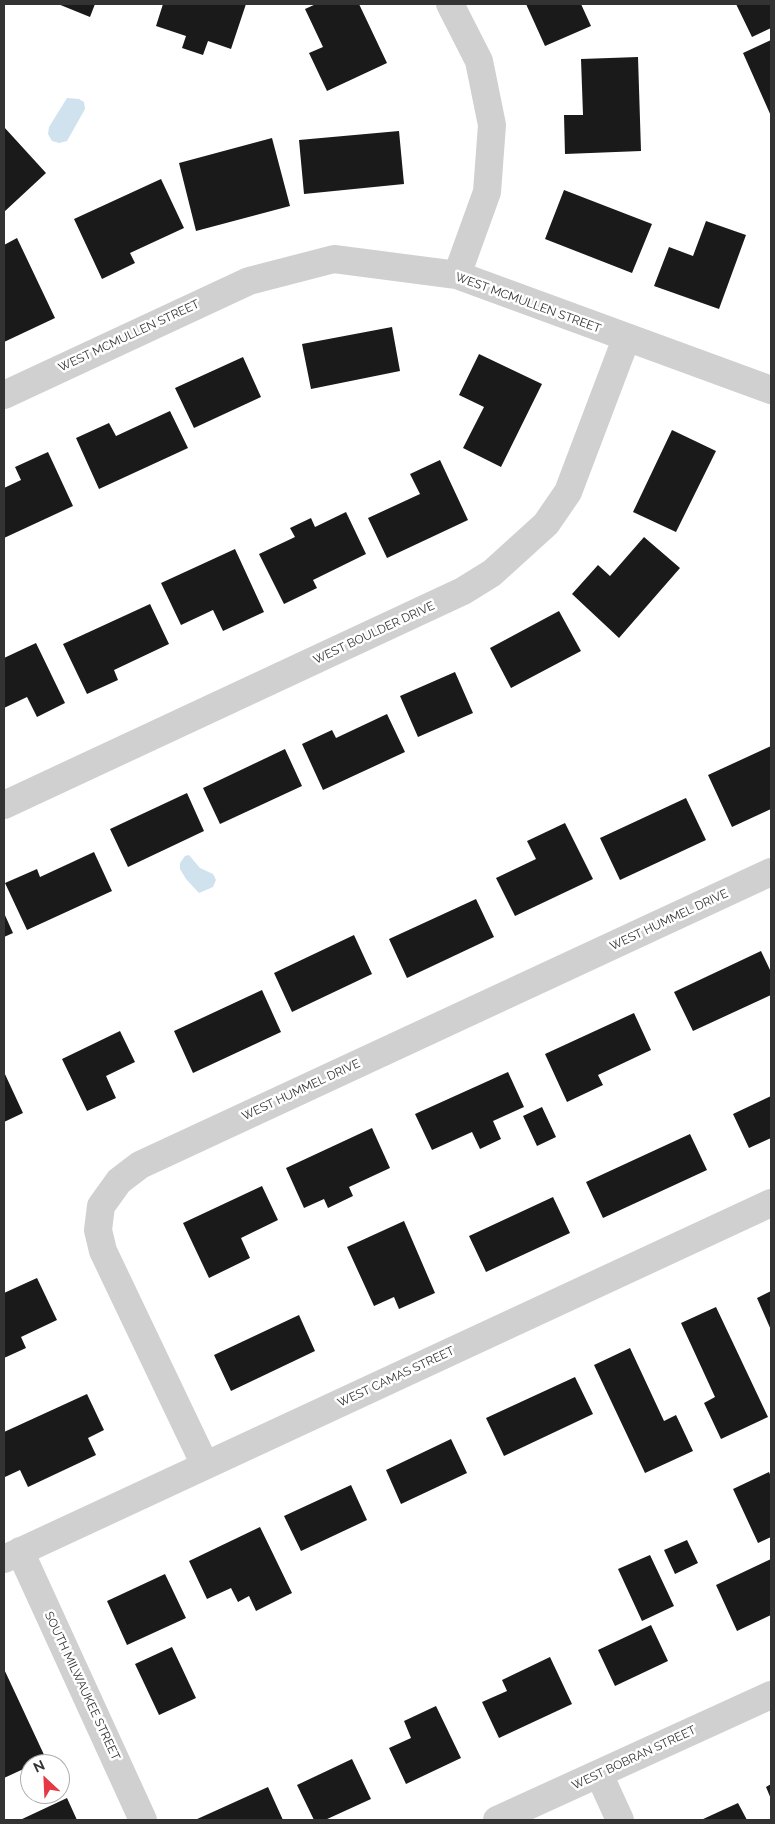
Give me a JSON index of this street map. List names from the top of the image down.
{
  "streets": {
    "street": [
      "WEST MCMULLEN STREET",
      "WEST BOULDER DRIVE",
      "WEST HUMMEL DRIVE",
      "WEST CAMAS STREET",
      "SOUTH MILWAUKEE STREET",
      "WEST BOBRAN STREET"
    ]
  },
  "crossings": [
    ["WEST MCMULLEN STREET", "WEST BOULDER DRIVE"],
    ["WEST HUMMEL DRIVE", "WEST CAMAS STREET"],
    ["WEST CAMAS STREET", "SOUTH MILWAUKEE STREET"]
  ],
  "north": "top left"
}
